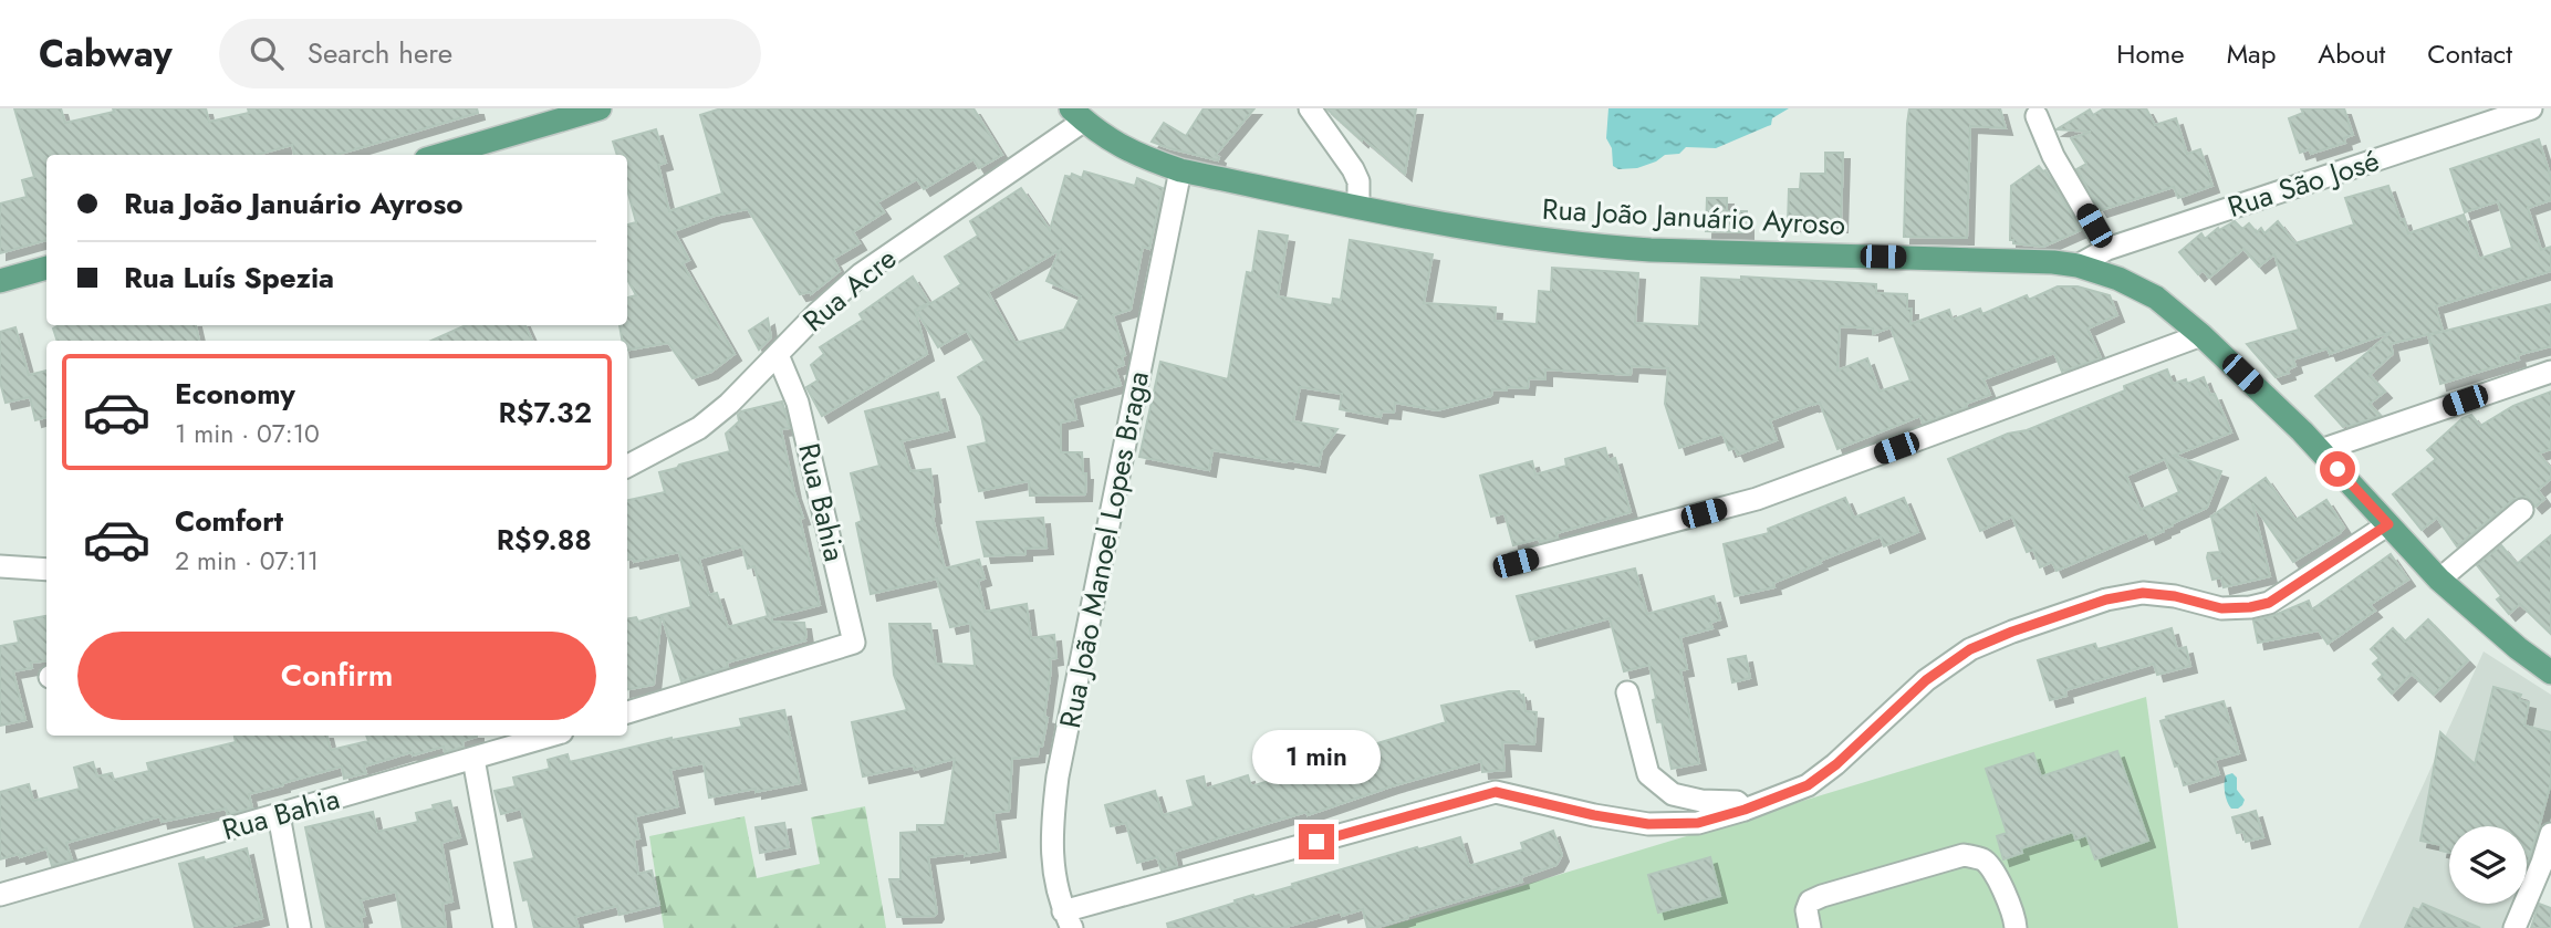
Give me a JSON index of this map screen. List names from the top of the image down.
{
  "streets": {
    "main road": ["Rua João Januário Ayroso"],
    "street": [
      "Rua São José",
      "Rua Acre",
      "Rua Bahia",
      "Rua João Manoel Lopes Braga"
    ]
  },
  "crossings": [
    ["Rua São José", "Rua João Januário Ayroso"],
    ["Rua João Januário Ayroso", "Rua Acre"],
    ["Rua João Januário Ayroso", "Rua João Manoel Lopes Braga"],
    ["Rua Acre", "Rua Bahia"]
  ],
  "page": {
    "header": "Cabway",
    "search": "Search here",
    "nav": [
      "Home",
      "Map",
      "About",
      "Contact"
    ],
    "banner": ["Rua João Januário Ayroso", "Rua Luís Spezia"],
    "list": [
      {
        "name": "Economy",
        "note": "1 min · 07:10",
        "value": "R$7.32"
      },
      {
        "name": "Comfort",
        "note": "2 min · 07:11",
        "value": "R$9.88"
      }
    ],
    "buttons": "Confirm",
    "bubble": "1 min"
  }
}
